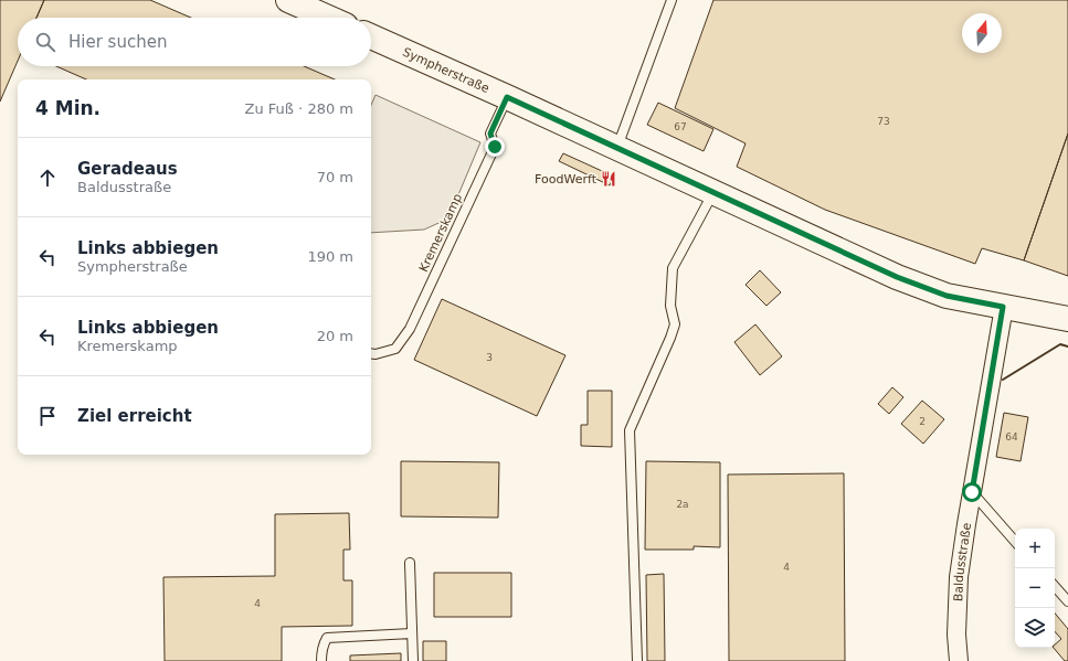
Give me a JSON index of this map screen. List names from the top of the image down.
{
  "streets": {
    "street": ["Sympherstraße", "Baldusstraße"],
    "lane": ["Kremerskamp"]
  },
  "crossings": [
    ["Sympherstraße", "Kremerskamp"],
    ["Sympherstraße", "Baldusstraße"]
  ],
  "places": {
    "restaurant": ["FoodWerft"]
  },
  "house_numbers": [
    "73",
    "67",
    "3",
    "2",
    "64",
    "2a",
    "4",
    "4"
  ],
  "north": "top",
  "page": {
    "search": "Hier suchen",
    "heading": ["4 Min.", "Zu Fuß · 280 m"],
    "list": [
      ["Geradeaus", "Baldusstraße", "70 m"],
      ["Links abbiegen", "Sympherstraße", "190 m"],
      ["Links abbiegen", "Kremerskamp", "20 m"],
      "Ziel erreicht"
    ],
    "map_buttons": ["+", "−"]
  }
}
